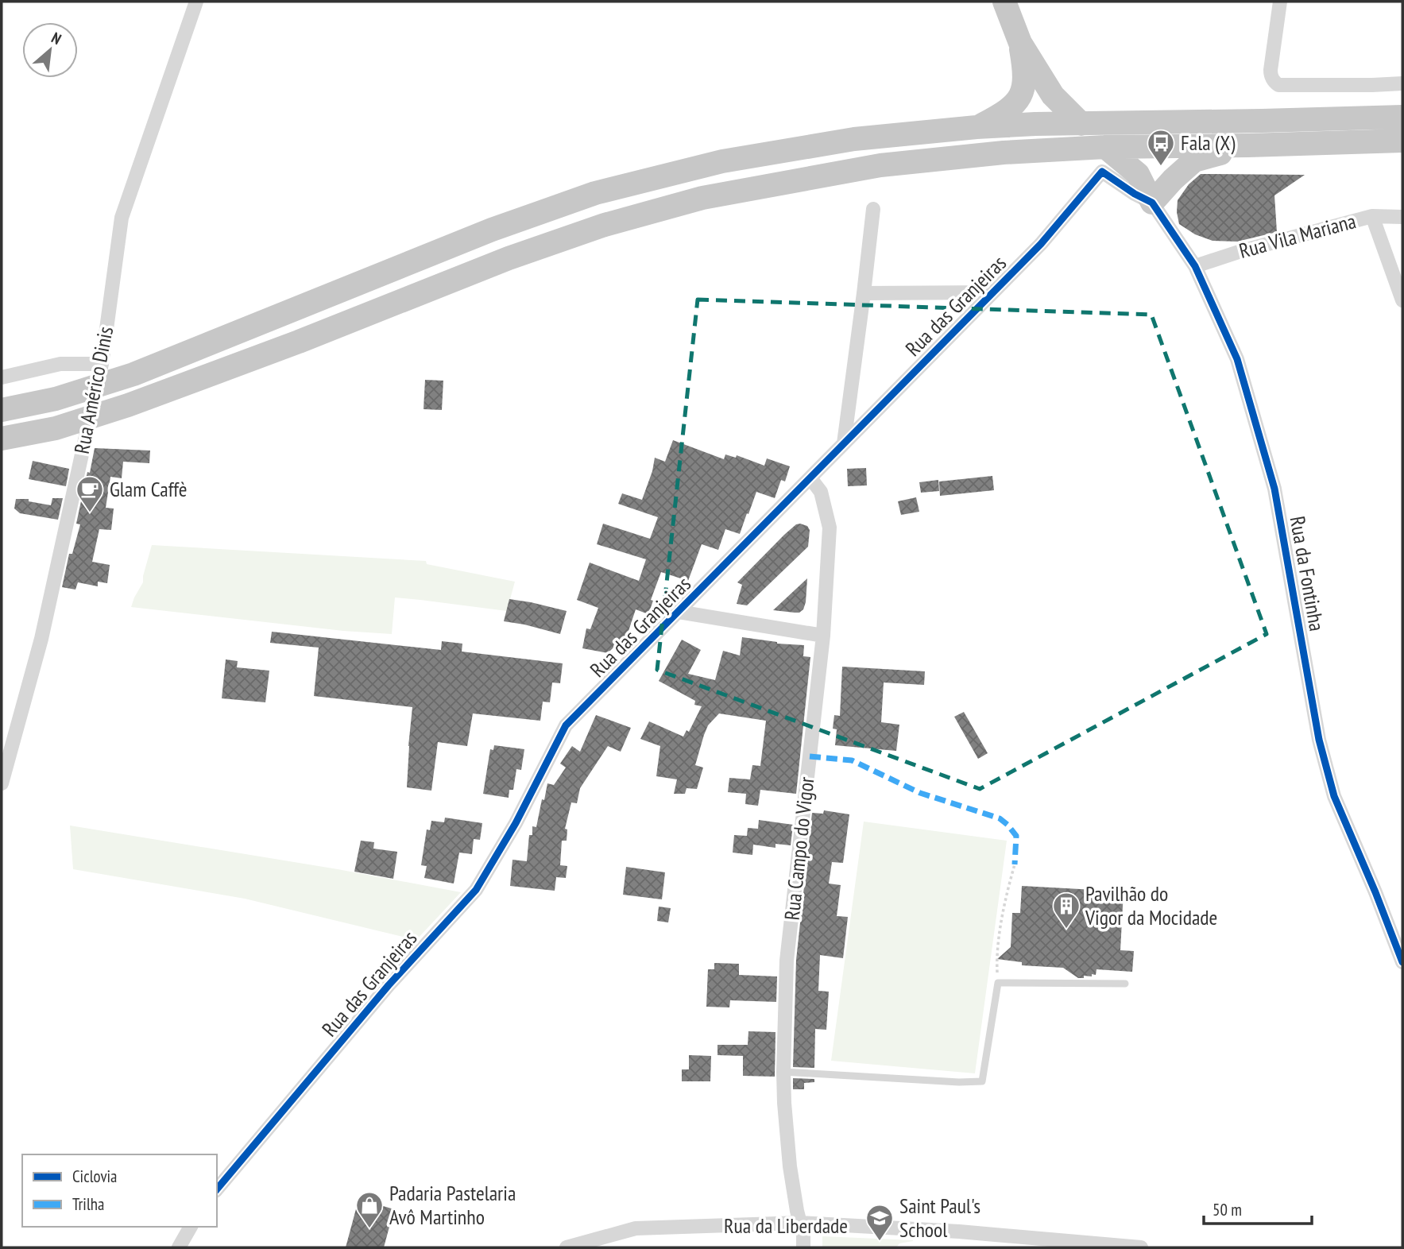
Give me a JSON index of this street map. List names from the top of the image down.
{
  "streets": {
    "street": [
      "Rua Vila Mariana",
      "Rua das Granjeiras",
      "Rua Américo Dinis",
      "Rua da Fontinha",
      "Rua Campo do Vigor",
      "Rua da Liberdade"
    ]
  },
  "crossings": [
    ["Rua Vila Mariana", "Rua da Fontinha"],
    ["Rua das Granjeiras", "Rua da Fontinha"],
    ["Rua das Granjeiras", "Rua Campo do Vigor"],
    ["Rua Campo do Vigor", "Rua da Liberdade"]
  ],
  "places": {
    "bus stop": ["Fala (X)"],
    "cafe": ["Glam Caffè"],
    "building": ["Pavilhão do Vigor da Mocidade"],
    "shop": ["Padaria Pastelaria Avô Martinho"],
    "school or university": ["Saint Paul's School"]
  },
  "legend": ["Ciclovia", "Trilha"],
  "scale_bar": "50 m",
  "north": "top right"
}
